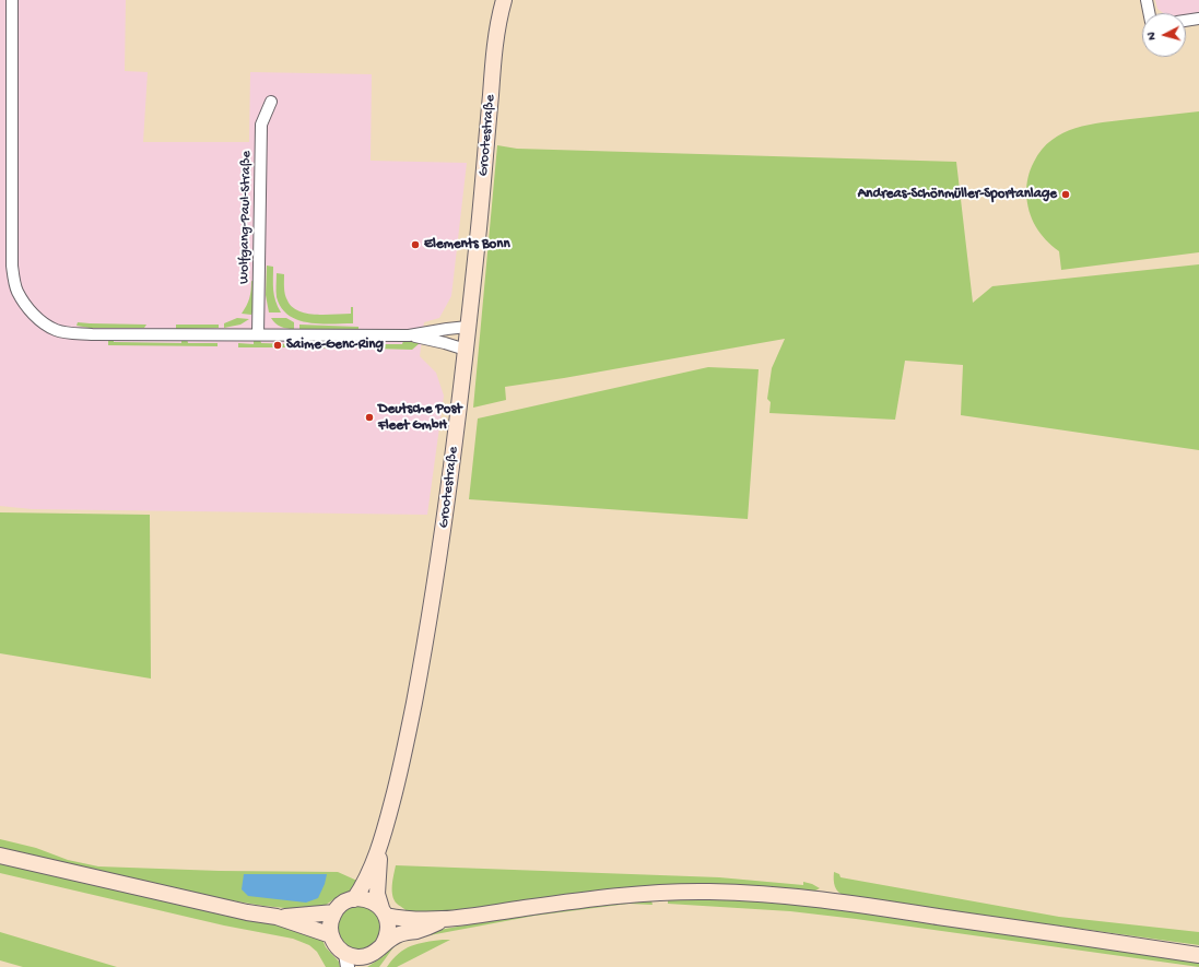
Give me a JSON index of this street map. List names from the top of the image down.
{
  "streets": {
    "main road": ["Grootestraße"],
    "street": ["Wolfgang-Paul-Straße"]
  },
  "places": [
    "Andreas-Schönmüller-Sportanlage",
    "Elements Bonn",
    "Saime-Genc-Ring",
    "Deutsche Post Fleet GmbH"
  ],
  "north": "left"
}
